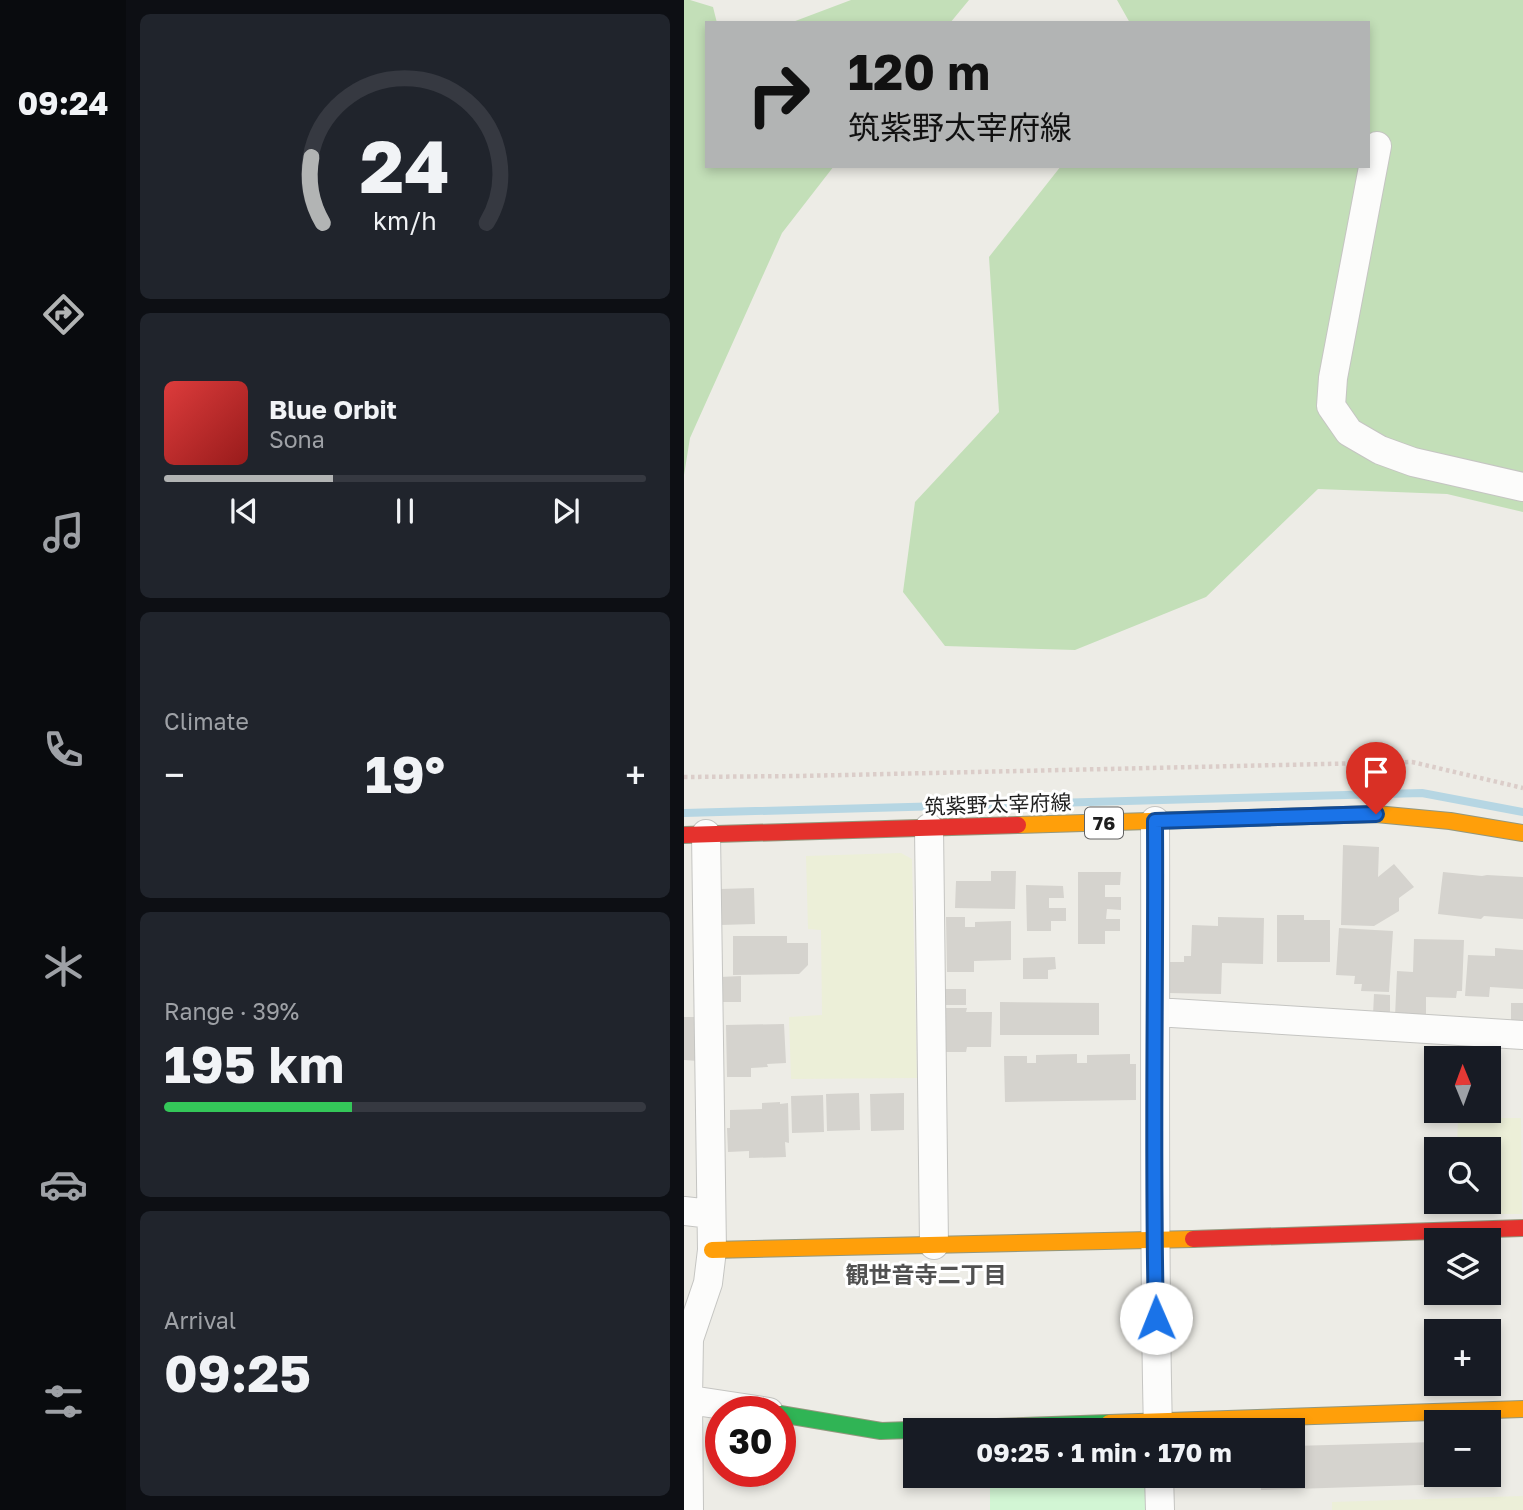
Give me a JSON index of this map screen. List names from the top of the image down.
{
  "streets": {
    "street": ["筑紫野太宰府線", "76"]
  },
  "districts": ["観世音寺二丁目"],
  "north": "top",
  "page": {
    "tabs": "09:24",
    "turn": ["120 m", "筑紫野太宰府線"],
    "song": ["Blue Orbit", "Sona"],
    "tile": [
      "Climate",
      ["Range · 39%", "195 km"],
      ["Arrival", "09:25"]
    ],
    "heat": ["−", "19°", "+"],
    "map_buttons": ["+", "−"],
    "limit": "30",
    "trip": "09:25 · 1 min · 170 m",
    "gauge": ["24", "km/h"]
  }
}
